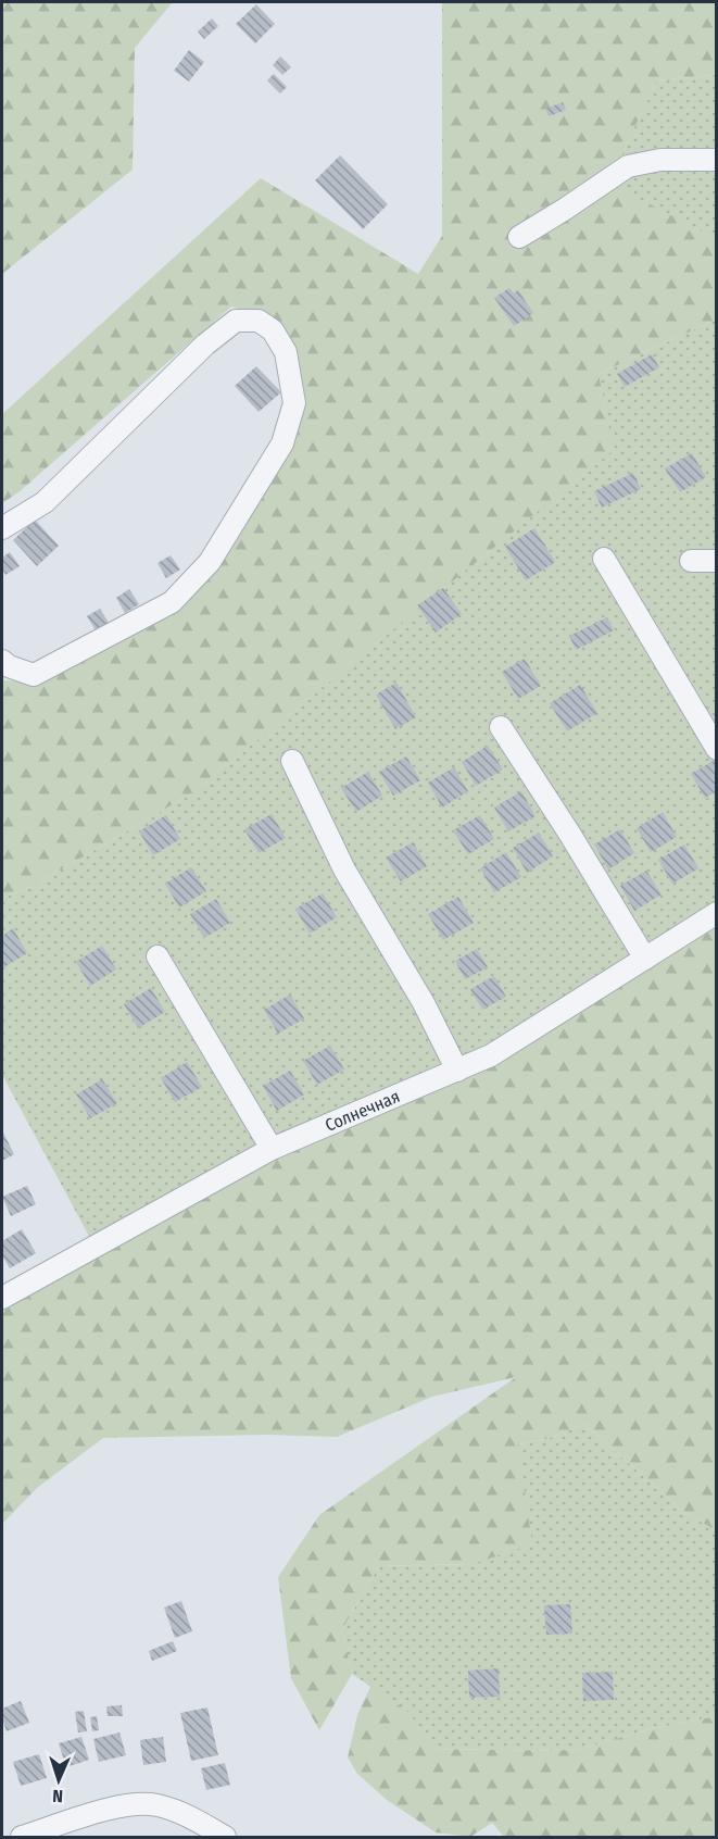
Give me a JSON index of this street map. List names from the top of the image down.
{
  "streets": {
    "street": ["Солнечная"]
  },
  "north": "bottom"
}
